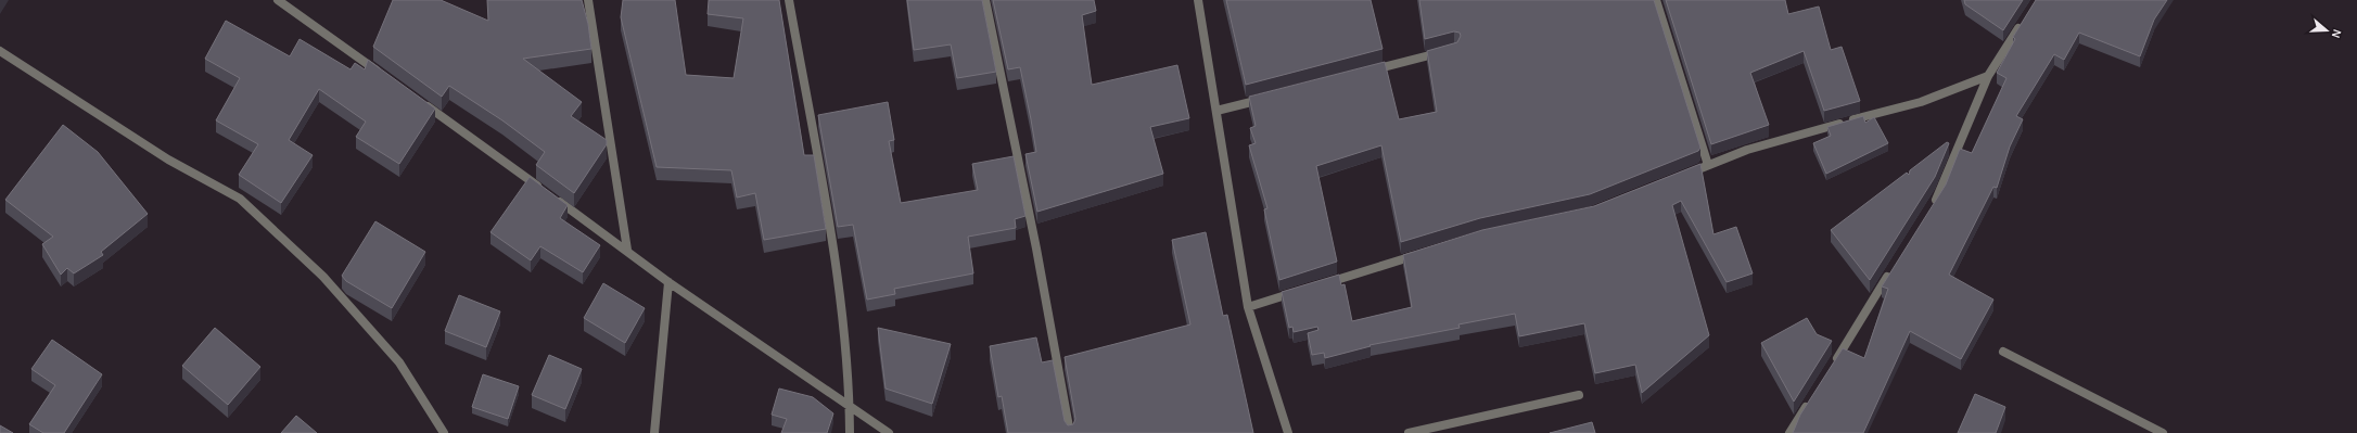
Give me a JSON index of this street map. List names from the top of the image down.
{
  "north": "right"
}
